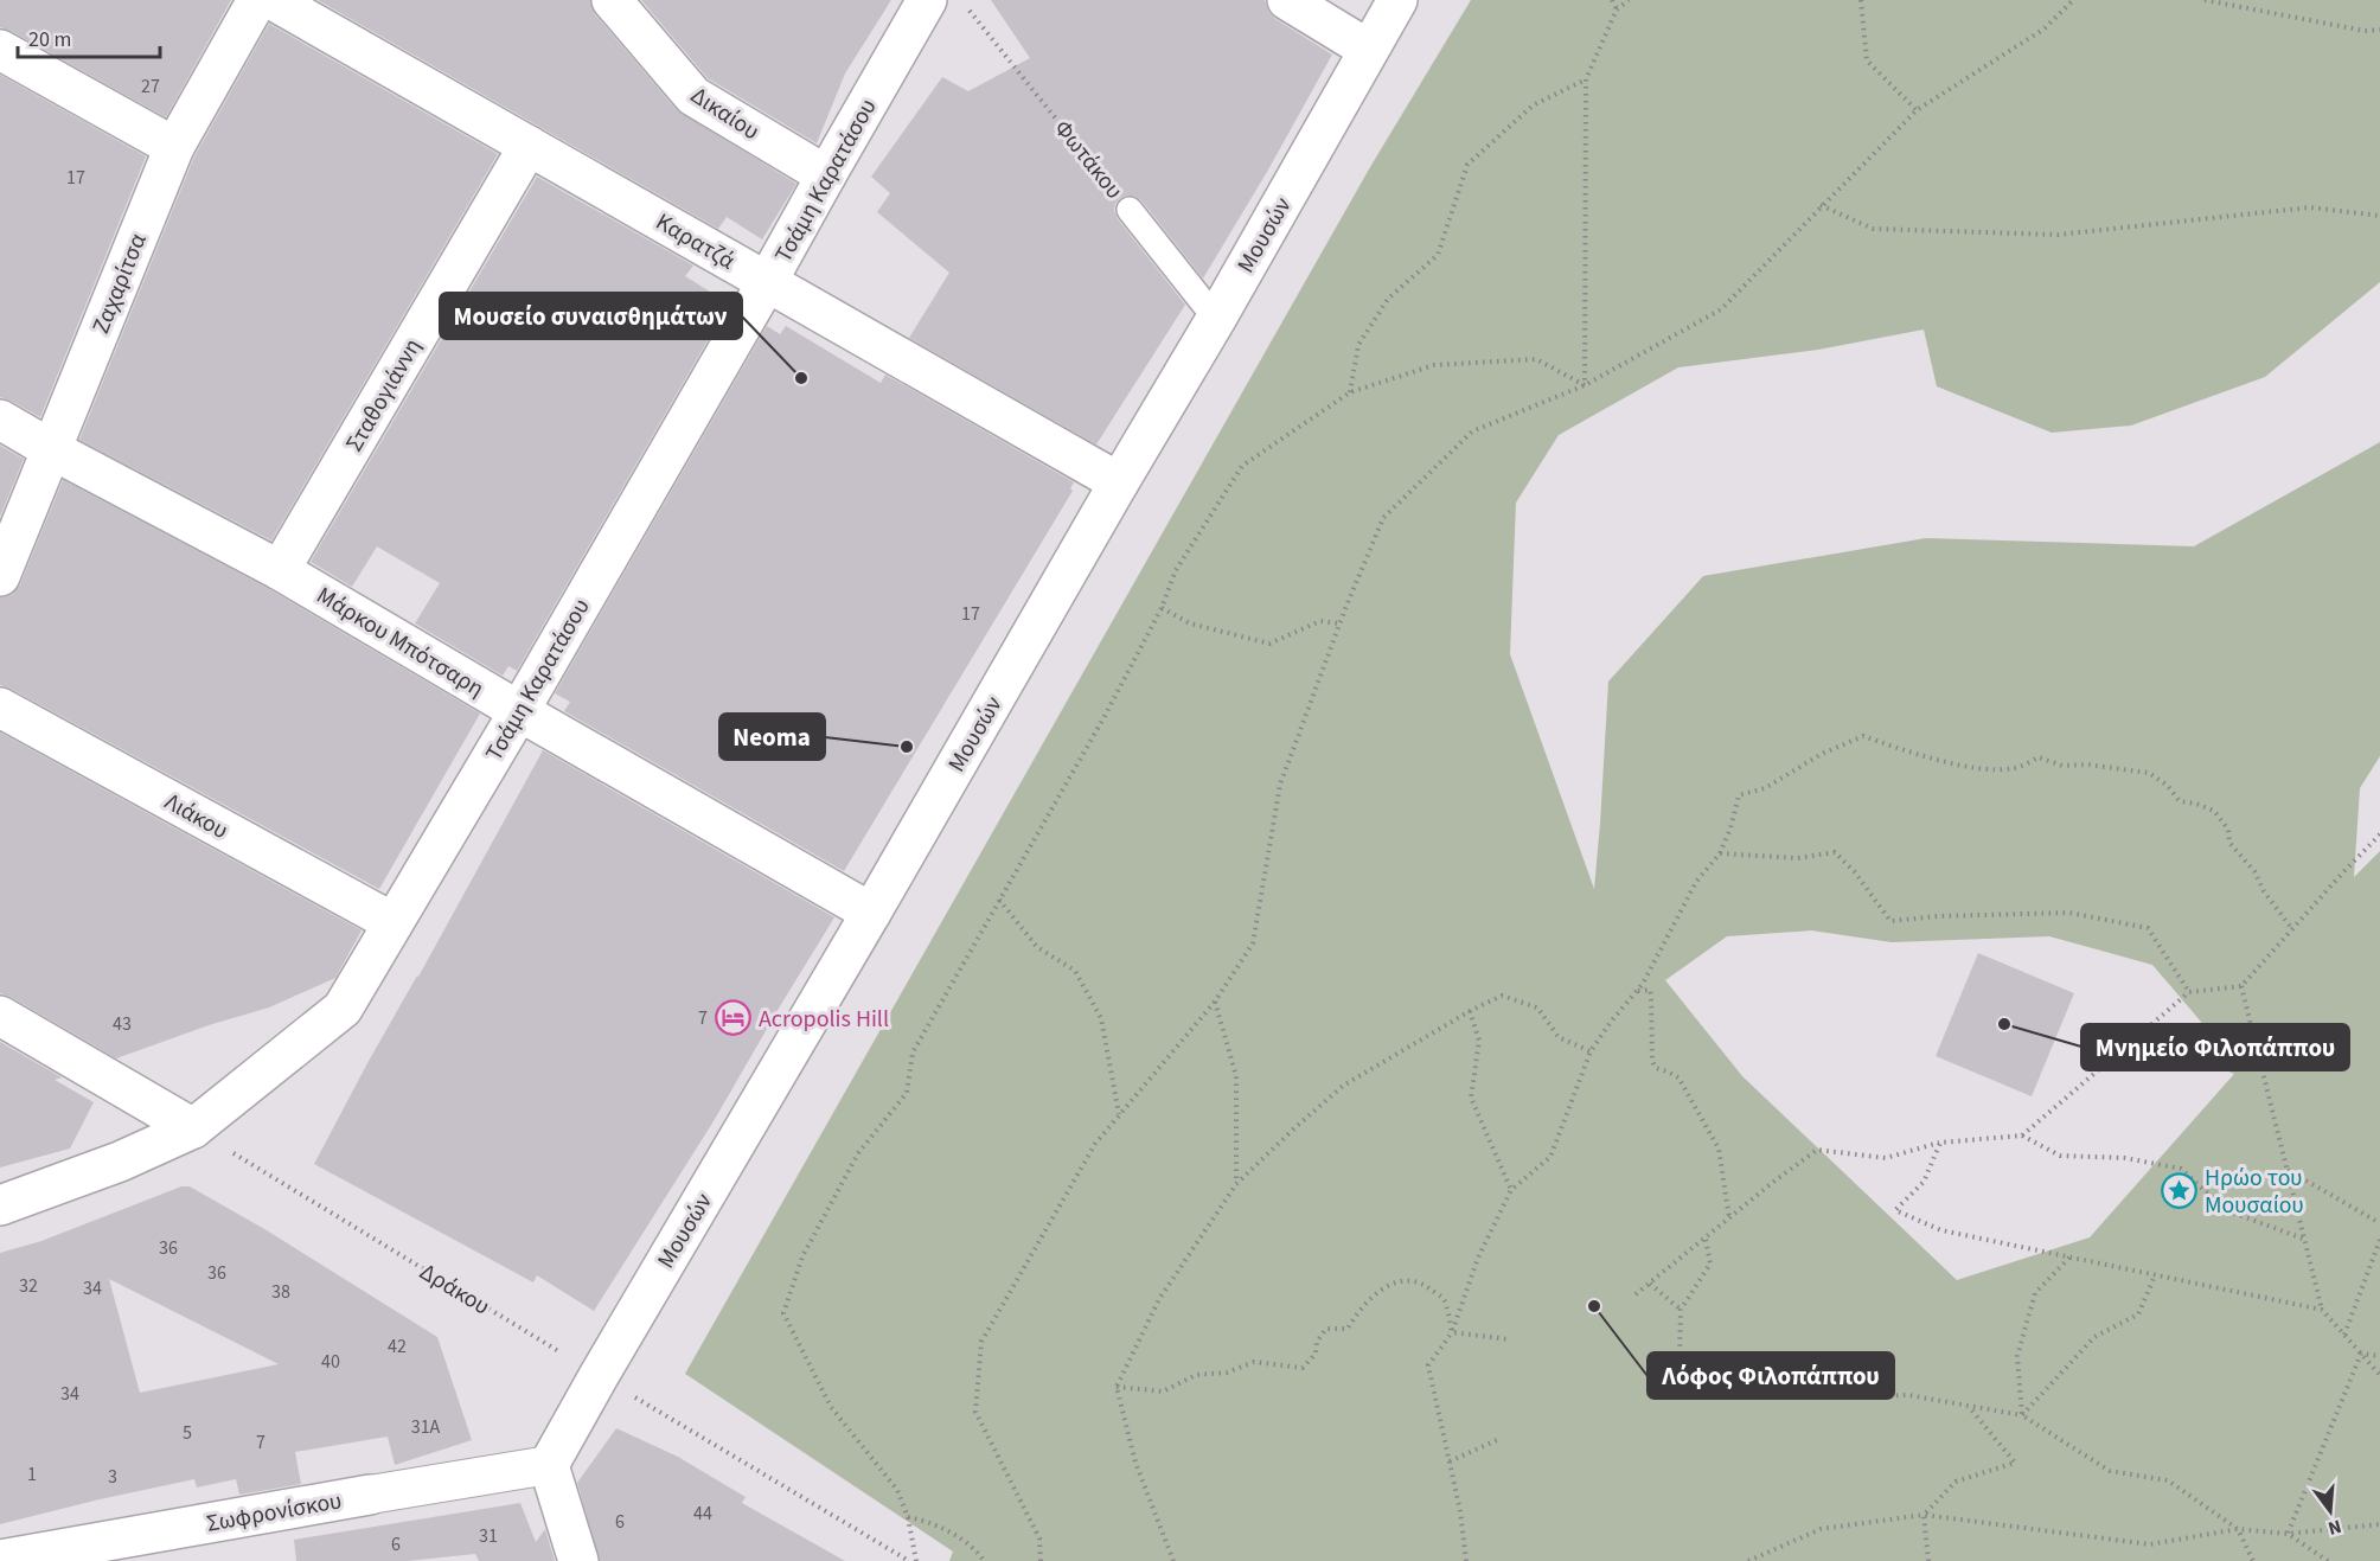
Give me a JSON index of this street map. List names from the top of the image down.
{
  "streets": {
    "street": [
      "Δικαίου",
      "Τσάμη Καρατάσου",
      "Μουσών",
      "Καρατζά",
      "Ζαχαρίτσα",
      "Σταθογιάννη",
      "Μάρκου Μπότσαρη",
      "Λιάκου",
      "Σωφρονίσκου"
    ],
    "lane": ["Φωτάκου"],
    "path": ["Δράκου"]
  },
  "crossings": [
    ["Δικαίου", "Τσάμη Καρατάσου"],
    ["Φωτάκου", "Μουσών"],
    ["Τσάμη Καρατάσου", "Καρατζά"],
    ["Τσάμη Καρατάσου", "Μάρκου Μπότσαρη"],
    ["Τσάμη Καρατάσου", "Λιάκου"],
    ["Τσάμη Καρατάσου", "Δράκου"],
    ["Μουσών", "Καρατζά"],
    ["Μουσών", "Μάρκου Μπότσαρη"],
    ["Μουσών", "Δράκου"],
    ["Μουσών", "Σωφρονίσκου"],
    ["Καρατζά", "Σταθογιάννη"],
    ["Ζαχαρίτσα", "Μάρκου Μπότσαρη"],
    ["Σταθογιάννη", "Μάρκου Μπότσαρη"]
  ],
  "places": {
    "other": [
      "Μουσείο συναισθημάτων",
      "Neoma",
      "Μνημείο Φιλοπάππου",
      "Λόφος Φιλοπάππου"
    ],
    "hotel": ["Acropolis Hill"],
    "place": ["Ηρώο του Μουσαίου"]
  },
  "house_numbers": [
    "27",
    "17",
    "17",
    "7",
    "43",
    "36",
    "36",
    "32",
    "34",
    "38",
    "42",
    "40",
    "34",
    "31A",
    "5",
    "7",
    "1",
    "3",
    "44",
    "6",
    "31",
    "6"
  ],
  "scale_bar": "20 m",
  "north": "bottom"
}
